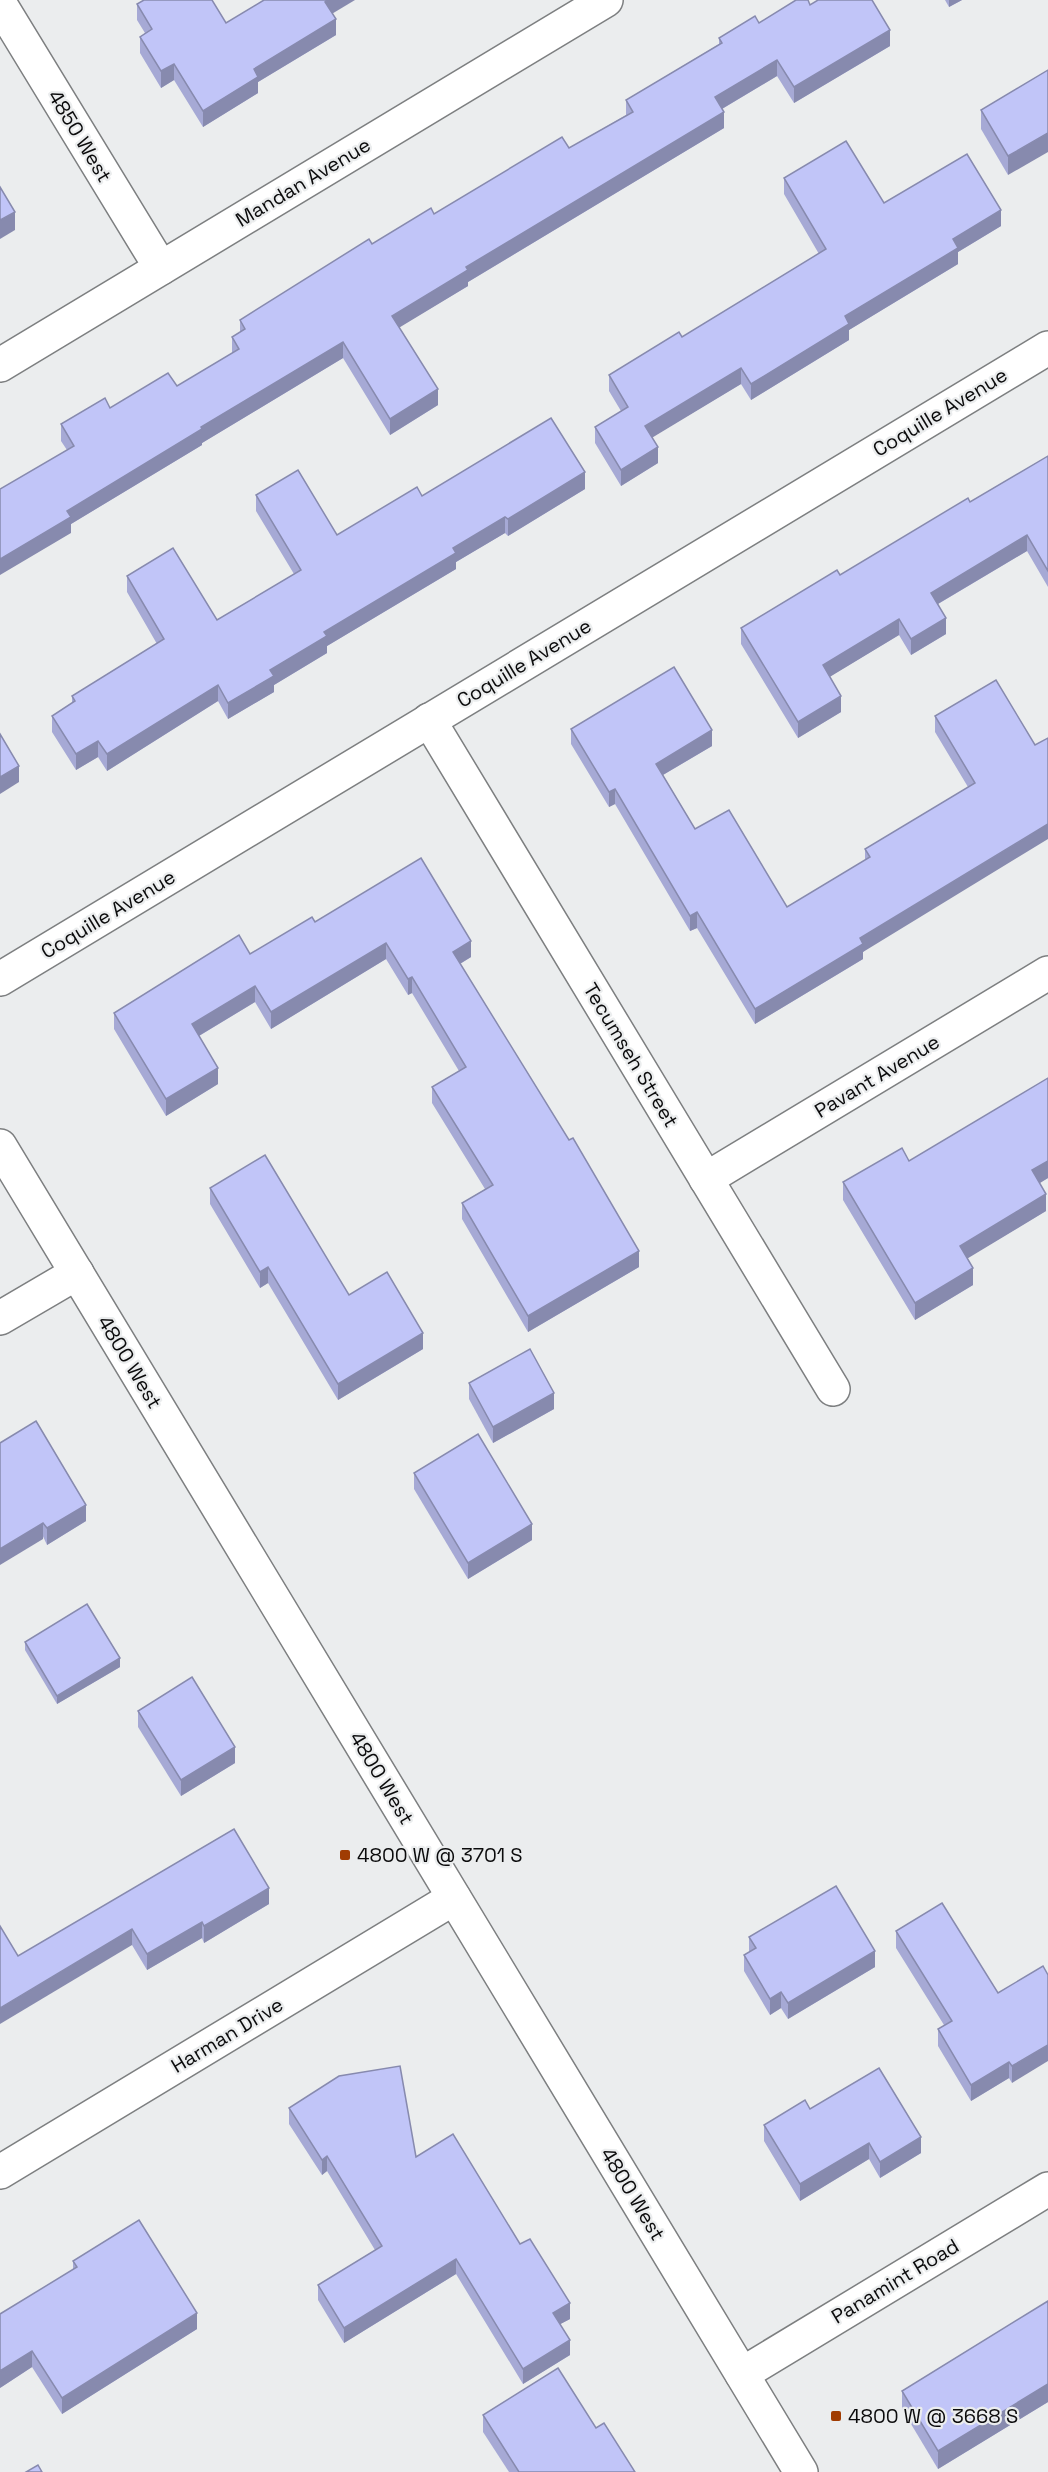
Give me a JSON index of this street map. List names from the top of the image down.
{
  "streets": {
    "street": [
      "4850 West",
      "Mandan Avenue",
      "Coquille Avenue",
      "Tecumseh Street",
      "Pavant Avenue",
      "4800 West",
      "Harman Drive",
      "Panamint Road"
    ]
  },
  "crossings": [
    ["4850 West", "Mandan Avenue"],
    ["Coquille Avenue", "Tecumseh Street"],
    ["Tecumseh Street", "Pavant Avenue"],
    ["4800 West", "Harman Drive"],
    ["4800 West", "Panamint Road"]
  ],
  "places": {
    "transit": ["4800 W @ 3701 S", "4800 W @ 3668 S"]
  }
}
